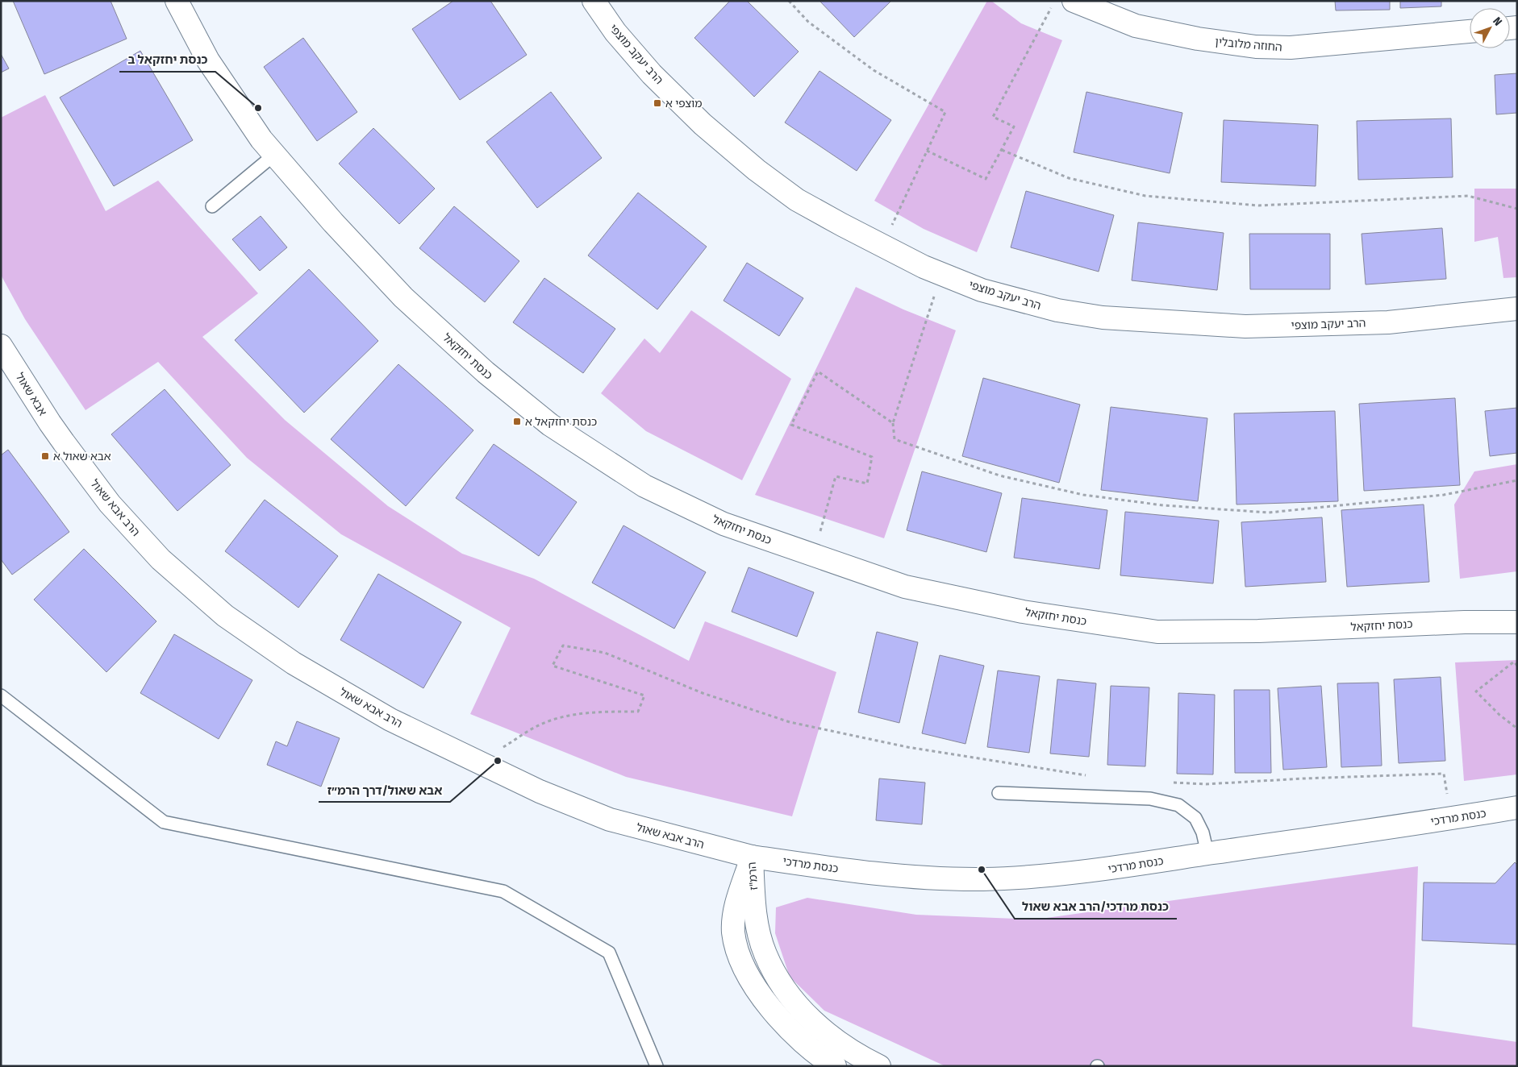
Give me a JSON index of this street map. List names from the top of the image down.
{
  "streets": {
    "street": [
      "החוזה מלובלין",
      "הרב יעקב מוצפי",
      "כנסת יחזקאל",
      "אבא שאול",
      "הרב אבא שאול",
      "כנסת מרדכי",
      "הרמ\"ז"
    ]
  },
  "crossings": [
    ["אבא שאול", "הרב אבא שאול"],
    ["הרב אבא שאול", "כנסת מרדכי"],
    ["הרב אבא שאול", "הרמ\"ז"],
    ["כנסת מרדכי", "הרמ\"ז"]
  ],
  "places": {
    "transit": ["מוצפי א", "כנסת יחזקאל א", "אבא שאול א"],
    "other": ["כנסת יחזקאל ב", "אבא שאול/דרך הרמ״ז", "כנסת מרדכי/הרב אבא שאול"]
  },
  "north": "top right"
}
